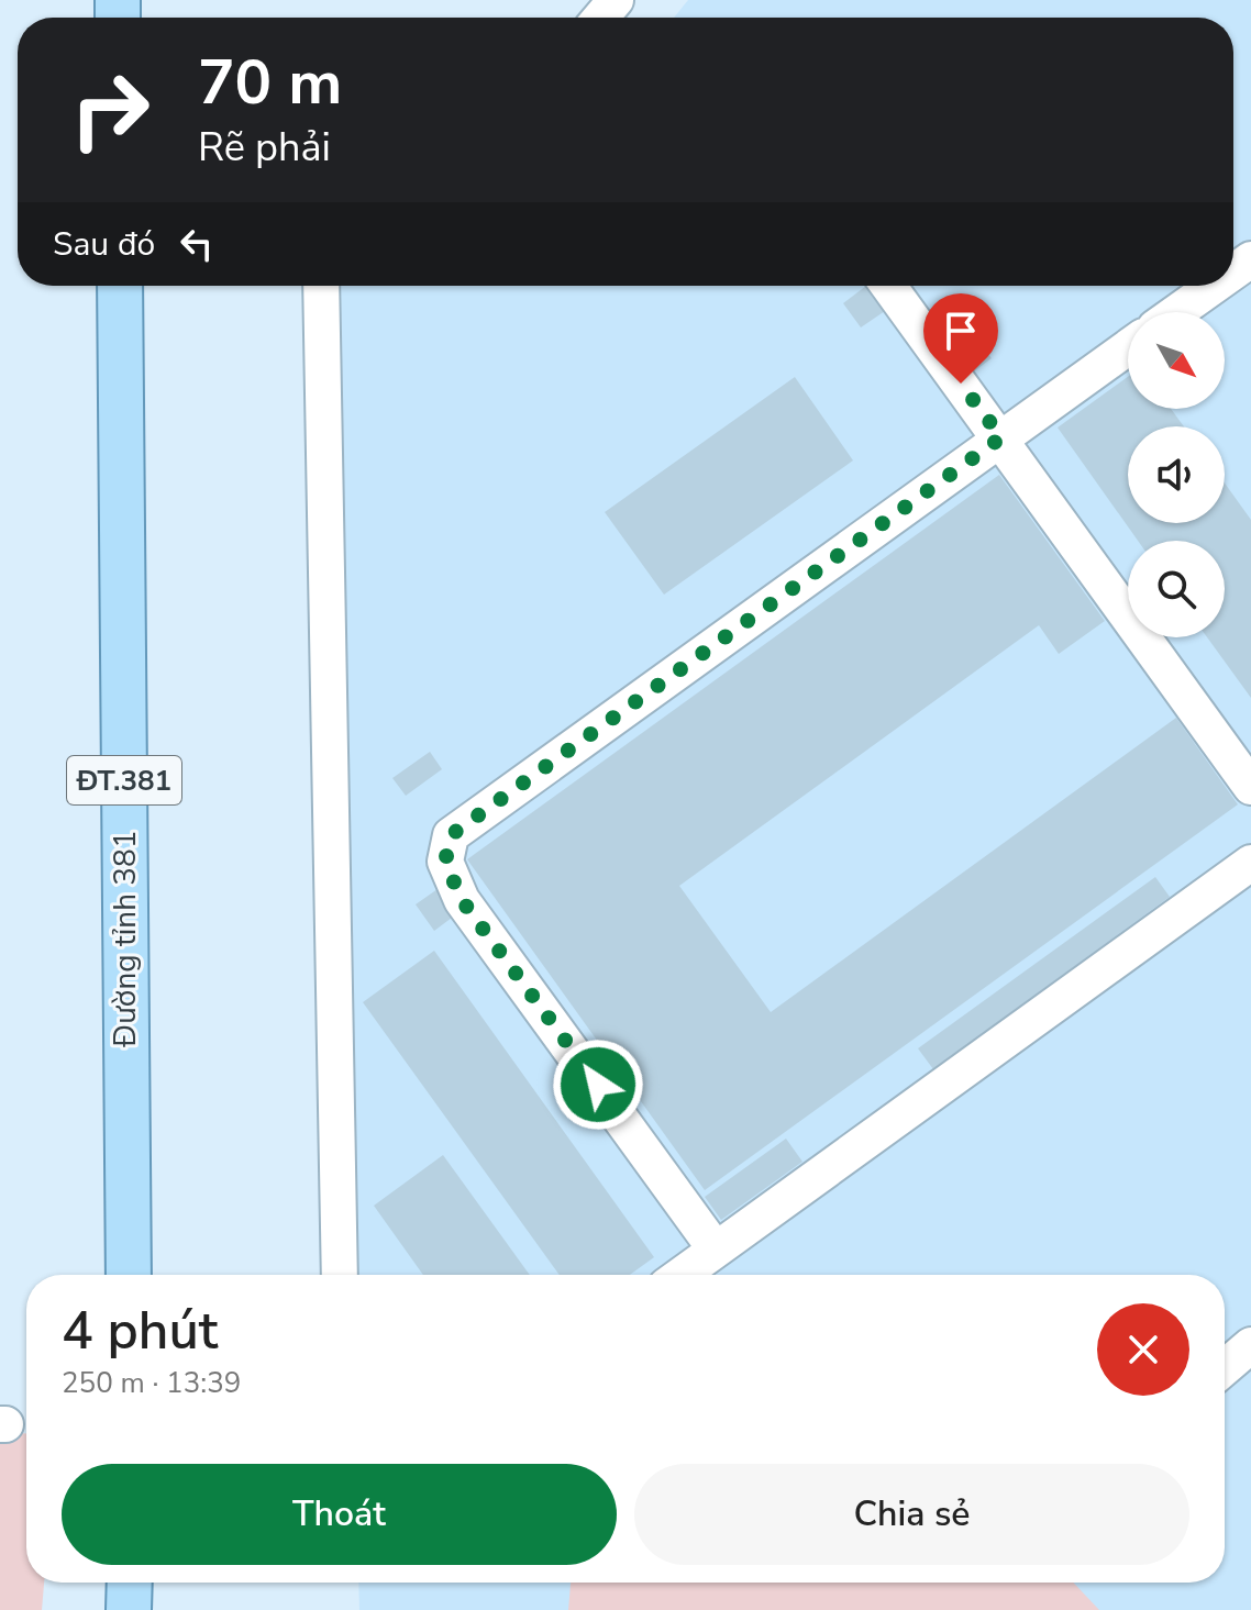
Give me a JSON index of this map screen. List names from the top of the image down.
{
  "streets": {
    "main road": ["ĐT.381", "Đường tỉnh 381"]
  },
  "north": "bottom right",
  "page": {
    "turn": ["70 m", "Rẽ phải"],
    "then": "Sau đó",
    "heading": ["4 phút", "250 m · 13:39"],
    "buttons": ["Thoát", "Chia sẻ"]
  }
}
